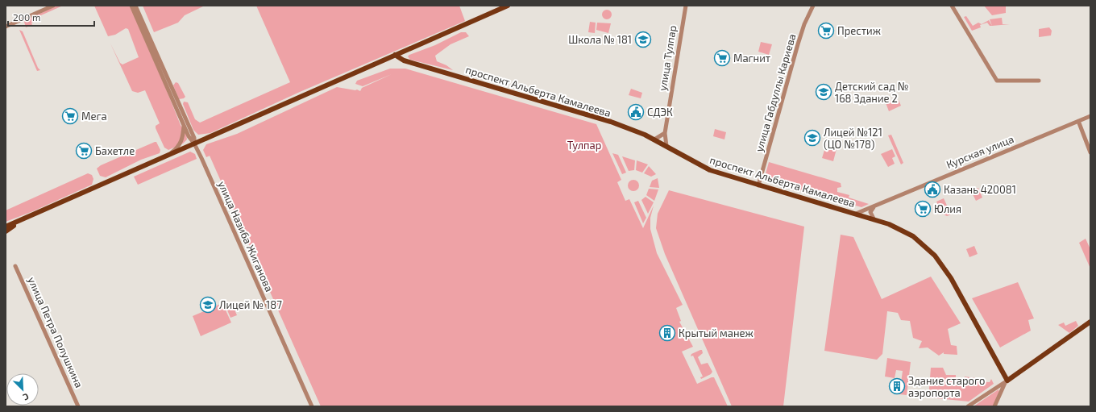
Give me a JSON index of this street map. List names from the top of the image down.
{
  "streets": {
    "main road": ["проспект Альберта Камалеева"],
    "street": [
      "улица Тулпар",
      "улица Габдуллы Кариева",
      "Курская улица",
      "улица Назиба Жиганова",
      "улица Петра Полушкина"
    ]
  },
  "crossings": [
    ["улица Тулпар", "проспект Альберта Камалеева"],
    ["проспект Альберта Камалеева", "улица Габдуллы Кариева"],
    ["проспект Альберта Камалеева", "Курская улица"]
  ],
  "parks": ["Тулпар"],
  "places": {
    "supermarket": [
      "Престиж",
      "Магнит",
      "Мега",
      "Бахетле",
      "Юлия"
    ],
    "school or university": [
      "Школа № 181",
      "Детский сад № 168 Здание 2",
      "Лицей №121 (ЦО №178)",
      "Лицей № 187"
    ],
    "public building": ["СДЭК", "Казань 420081"],
    "building": ["Крытый манеж", "Здание старого аэропорта"]
  },
  "scale_bar": "200 m",
  "north": "bottom right"
}
